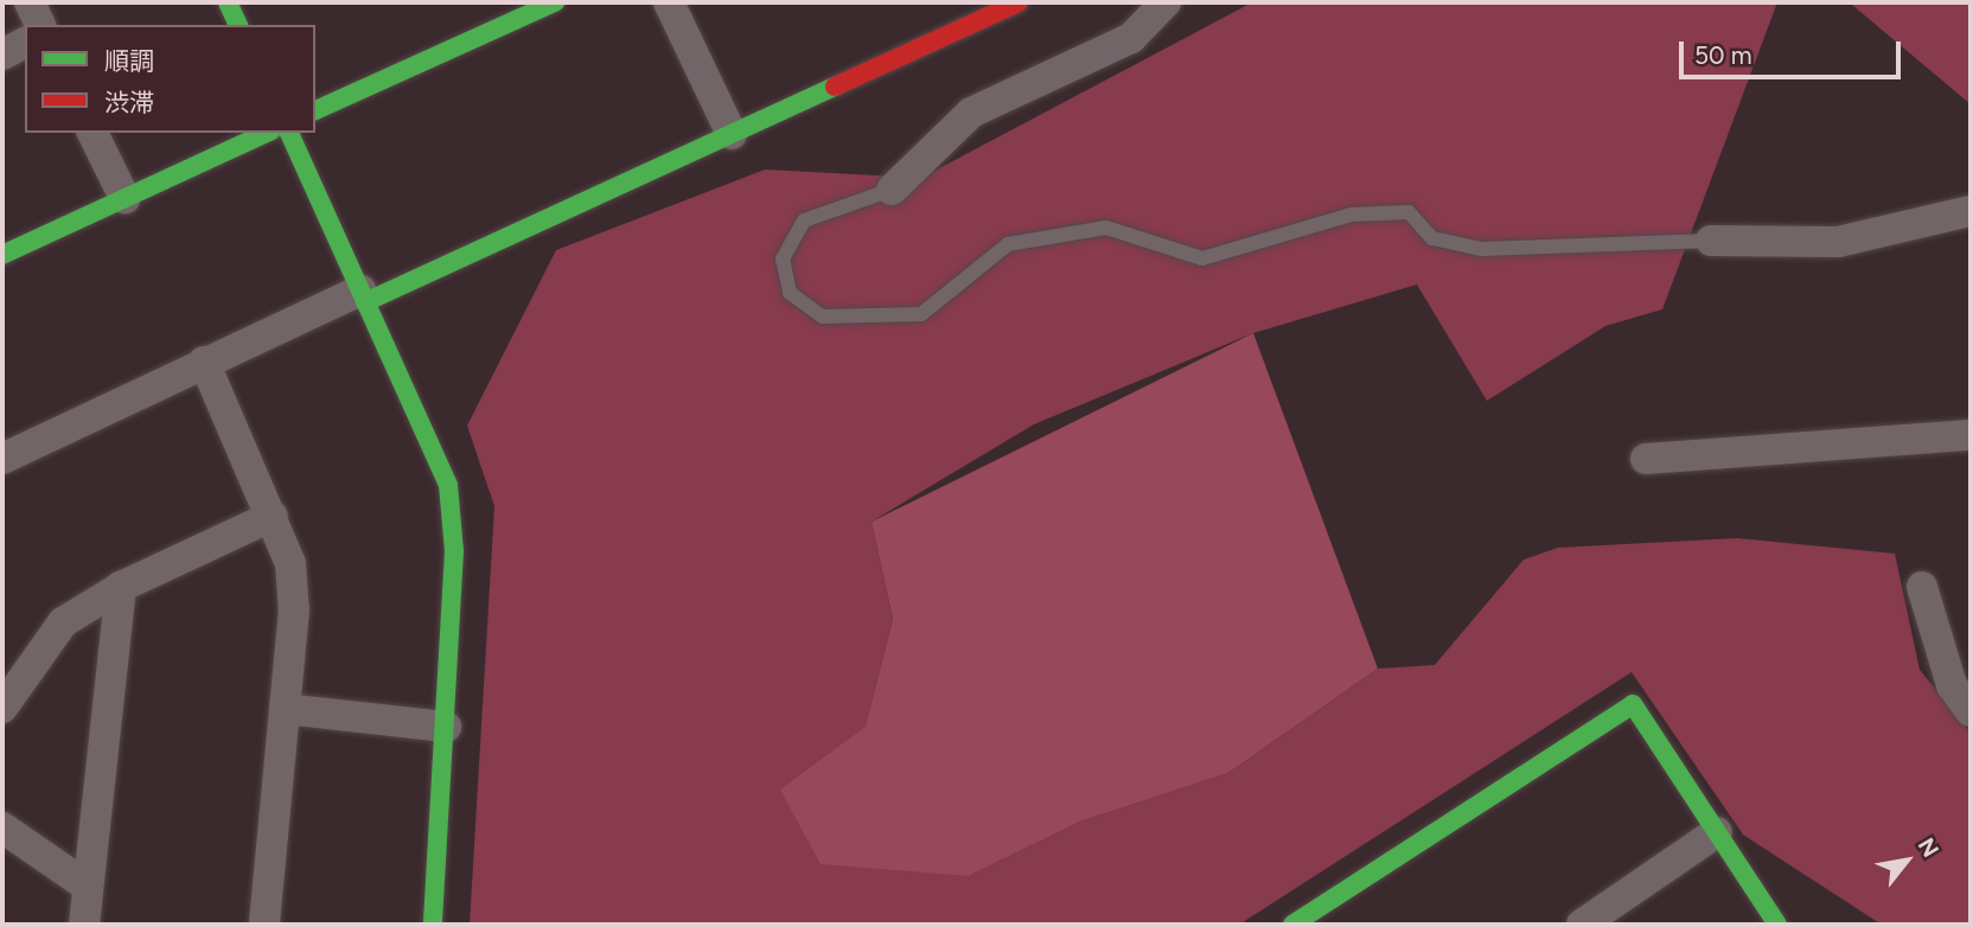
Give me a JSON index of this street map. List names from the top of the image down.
{
  "legend": ["順調", "渋滞"],
  "scale_bar": "50 m",
  "north": "top right"
}
